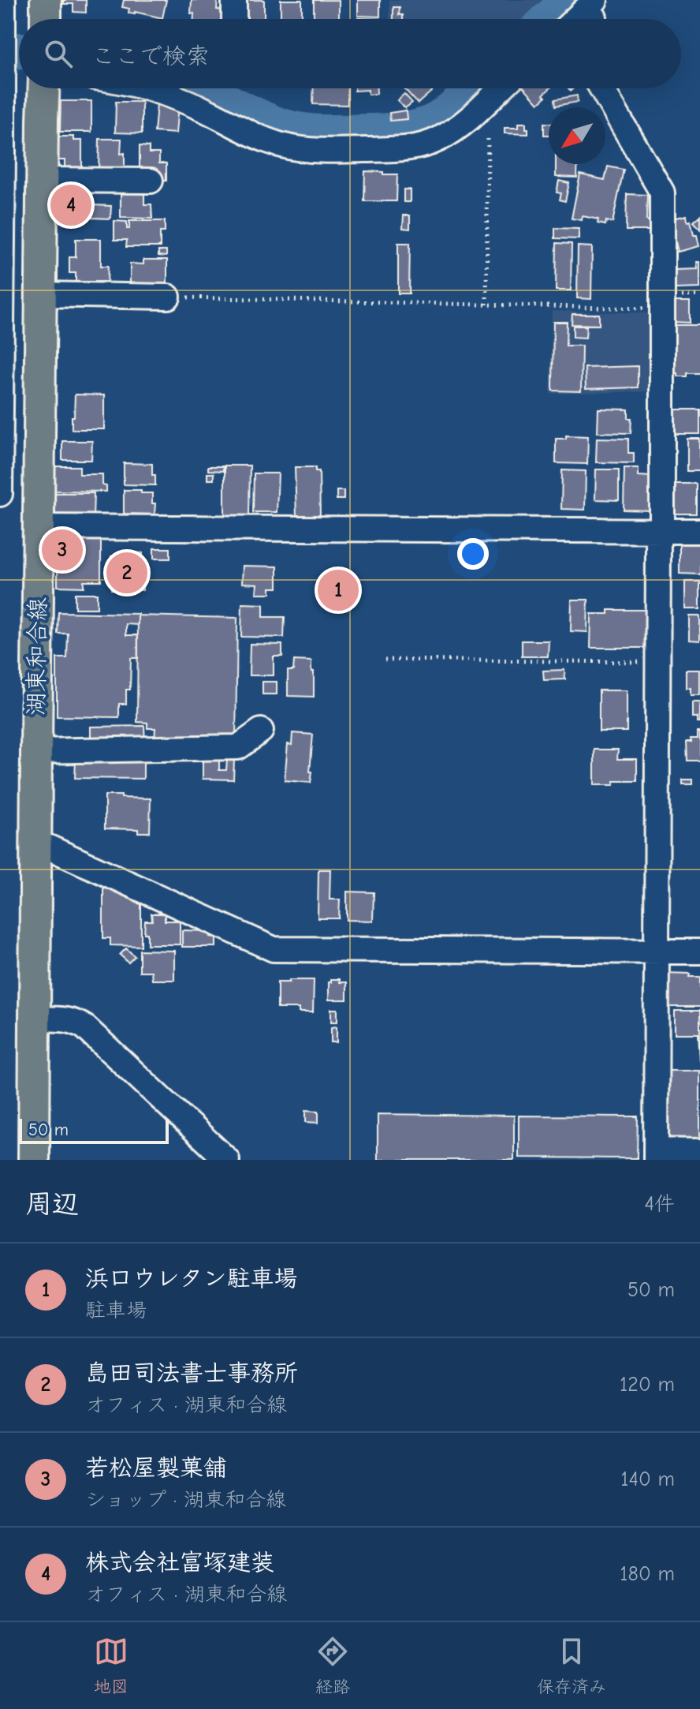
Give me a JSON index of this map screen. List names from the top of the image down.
{
  "streets": {
    "main road": ["湖東和合線"]
  },
  "scale_bar": "50 m",
  "north": "bottom left",
  "page": {
    "search": "ここで検索",
    "pins": [
      "4",
      "3",
      "2",
      "1"
    ],
    "scale": "50 m",
    "heading": ["周辺", "4件"],
    "list": [
      {
        "mark": "1",
        "name": "浜口ウレタン駐車場",
        "note": "駐車場",
        "value": "50 m"
      },
      {
        "mark": "2",
        "name": "島田司法書士事務所",
        "note": "オフィス · 湖東和合線",
        "value": "120 m"
      },
      {
        "mark": "3",
        "name": "若松屋製菓舗",
        "note": "ショップ · 湖東和合線",
        "value": "140 m"
      },
      {
        "mark": "4",
        "name": "株式会社富塚建装",
        "note": "オフィス · 湖東和合線",
        "value": "180 m"
      }
    ],
    "nav": ["地図", "経路", "保存済み"]
  }
}
